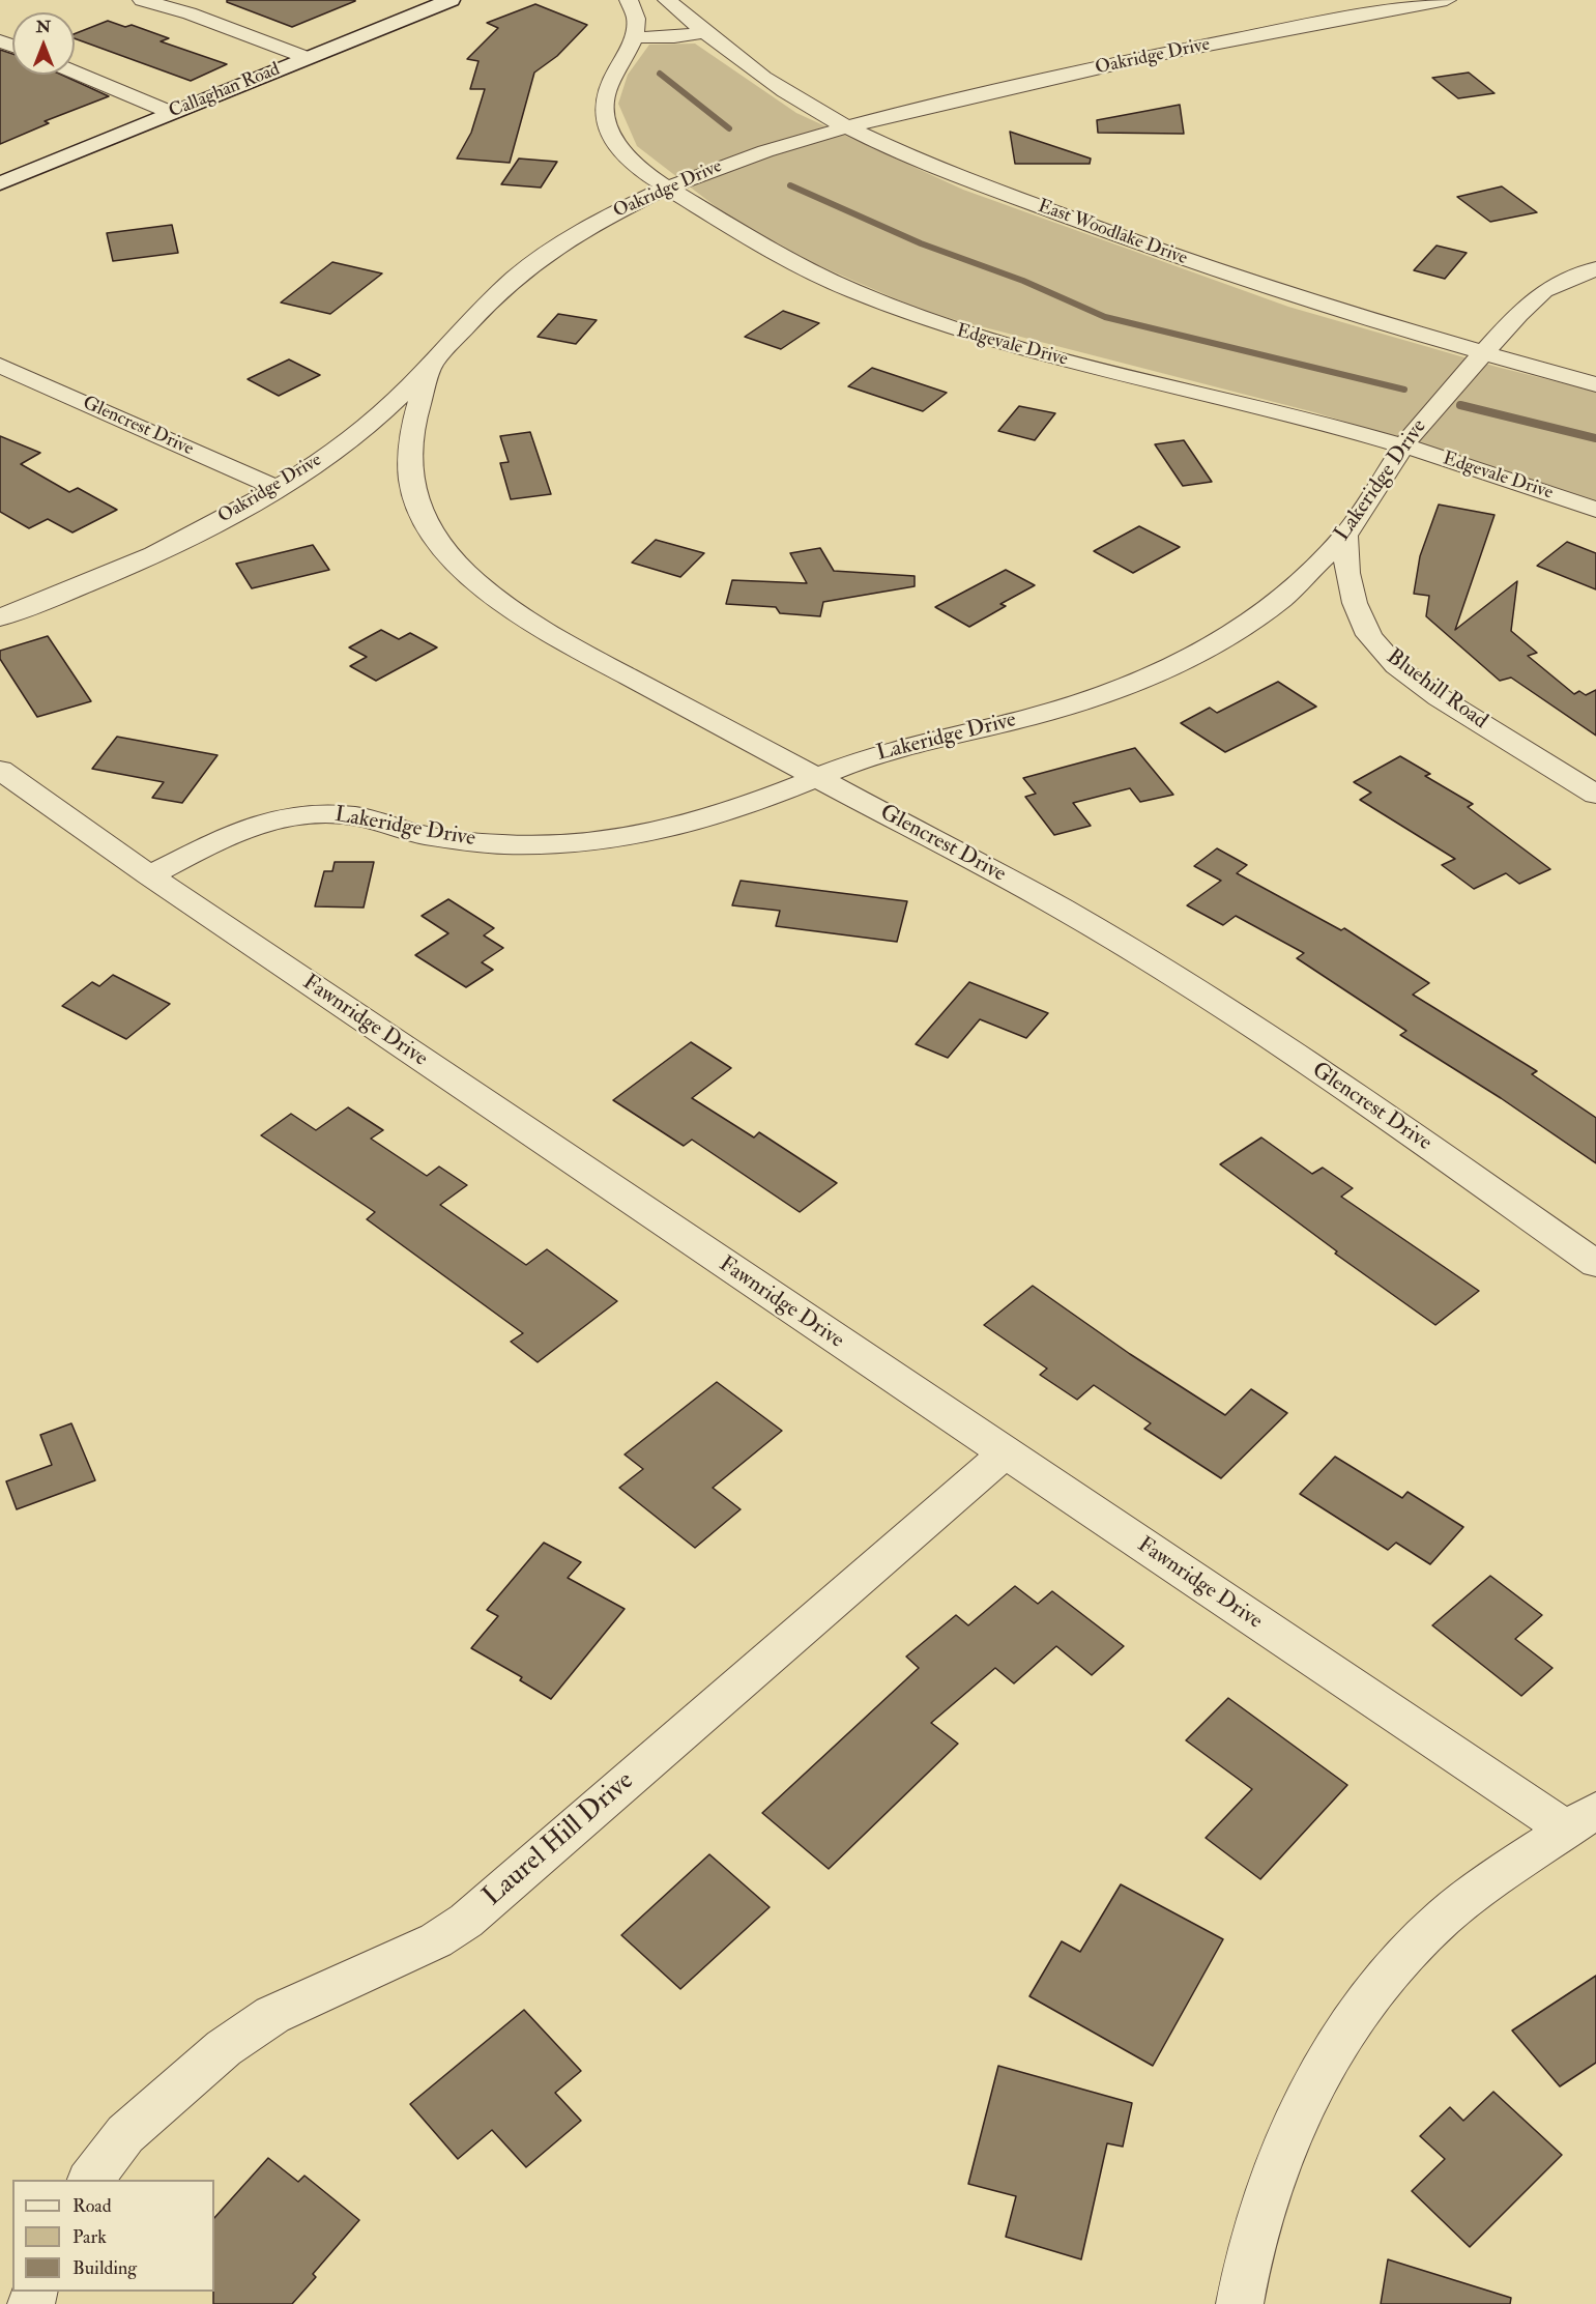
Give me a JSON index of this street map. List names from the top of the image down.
{
  "streets": {
    "main road": ["Callaghan Road"],
    "street": [
      "Oakridge Drive",
      "East Woodlake Drive",
      "Edgevale Drive",
      "Glencrest Drive",
      "Lakeridge Drive",
      "Bluehill Road",
      "Fawnridge Drive",
      "Laurel Hill Drive"
    ]
  },
  "crossings": [
    ["Oakridge Drive", "East Woodlake Drive"],
    ["Oakridge Drive", "Edgevale Drive"],
    ["Oakridge Drive", "Glencrest Drive"],
    ["East Woodlake Drive", "Lakeridge Drive"],
    ["Edgevale Drive", "Lakeridge Drive"],
    ["Glencrest Drive", "Lakeridge Drive"],
    ["Lakeridge Drive", "Bluehill Road"],
    ["Lakeridge Drive", "Fawnridge Drive"],
    ["Fawnridge Drive", "Laurel Hill Drive"]
  ],
  "legend": ["Road", "Park", "Building"],
  "north": "top"
}
